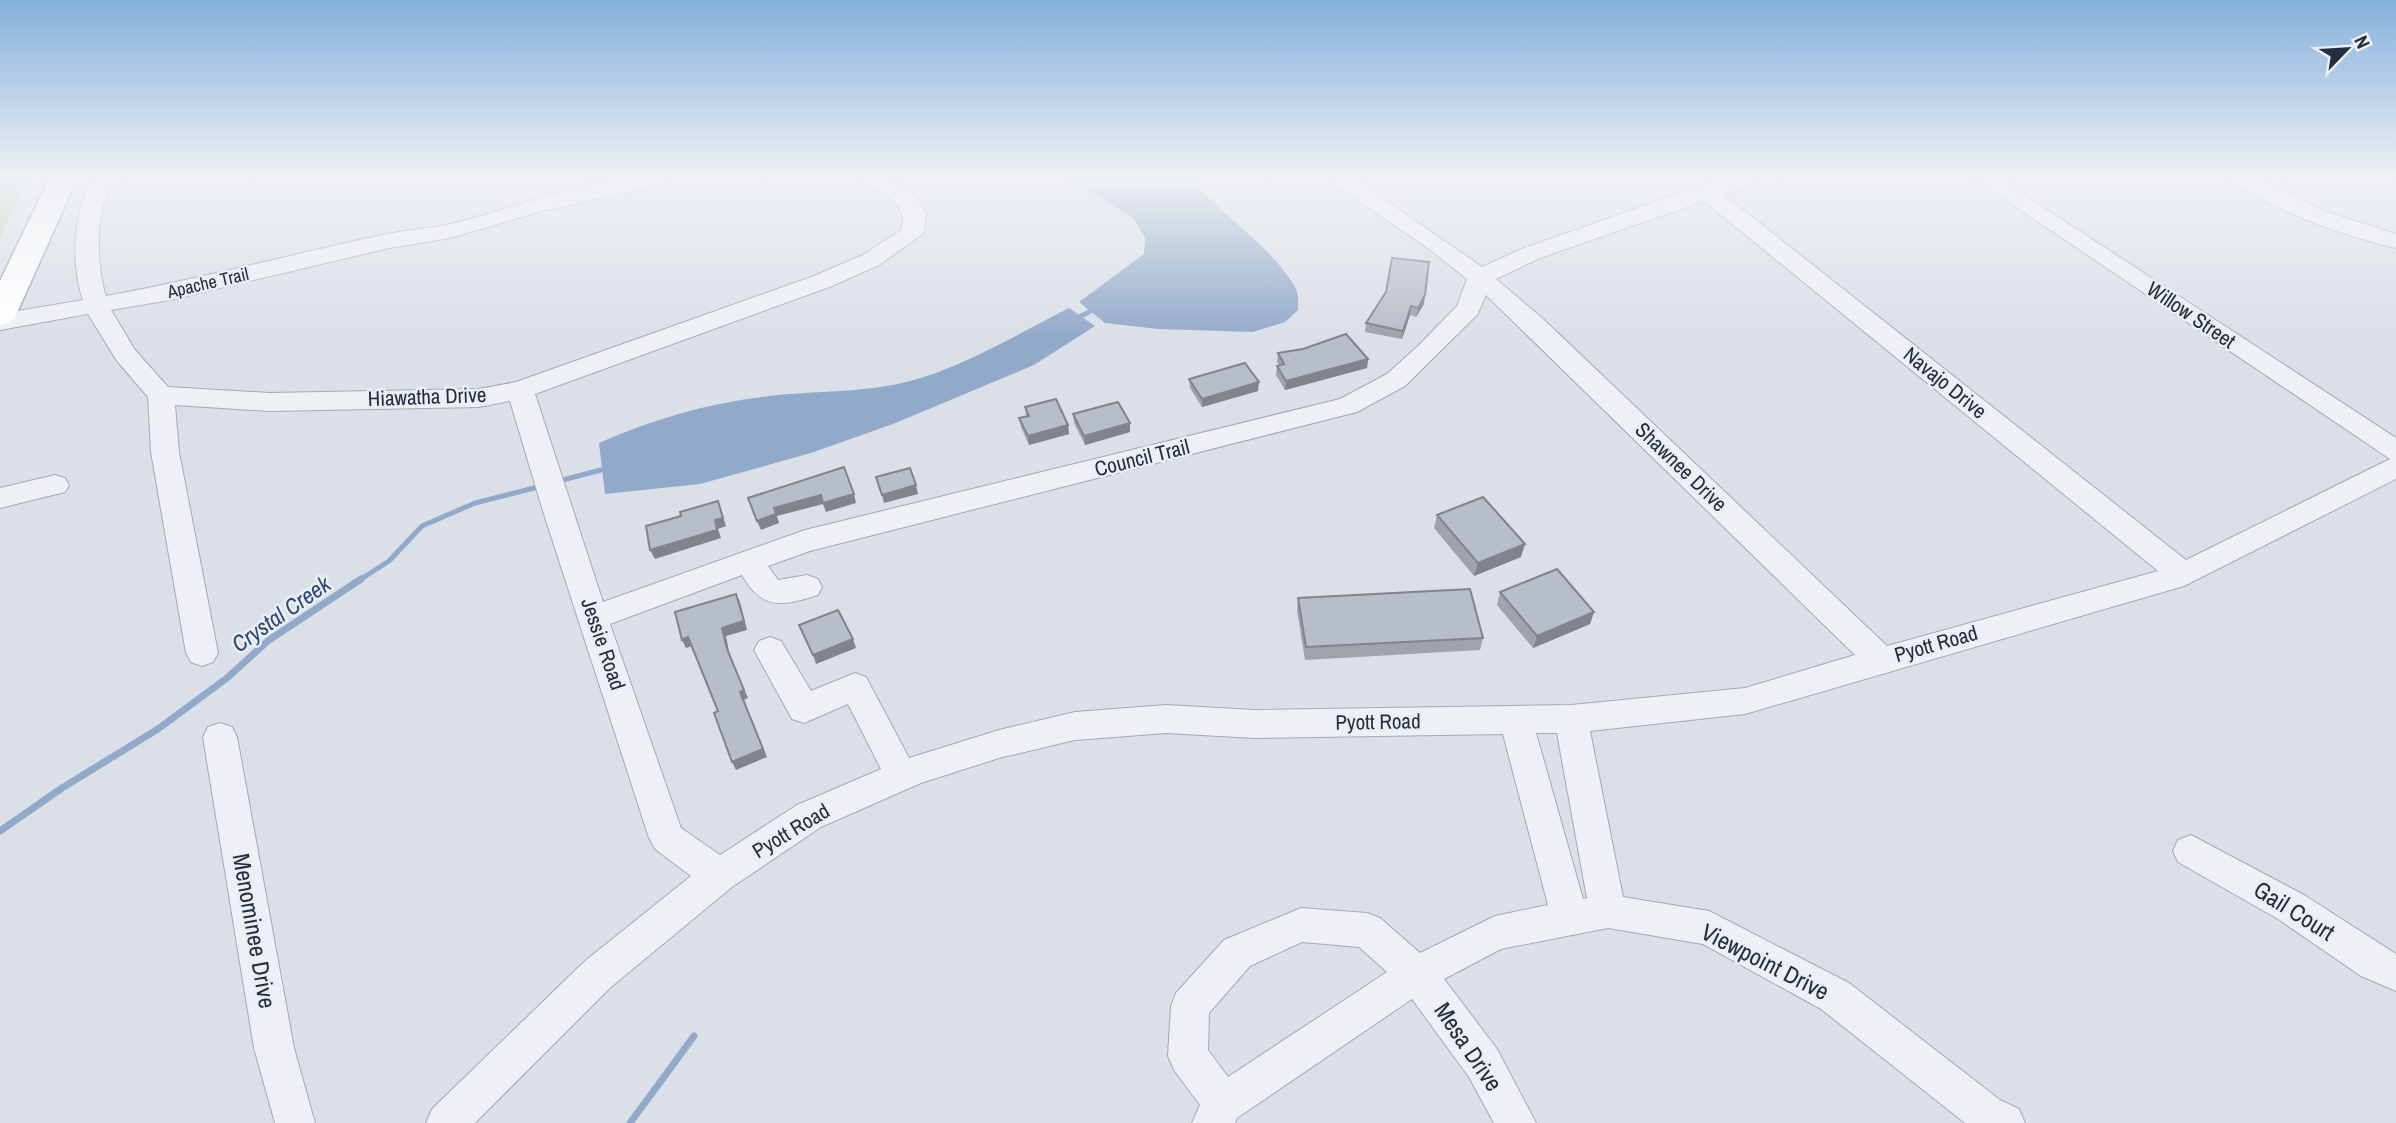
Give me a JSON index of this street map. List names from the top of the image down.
{
  "streets": {
    "street": [
      "Apache Trail",
      "Willow Street",
      "Navajo Drive",
      "Hiawatha Drive",
      "Council Trail",
      "Shawnee Drive",
      "Jessie Road",
      "Pyott Road",
      "Gail Court",
      "Menominee Drive",
      "Viewpoint Drive",
      "Mesa Drive"
    ]
  },
  "crossings": [
    ["Navajo Drive", "Pyott Road"],
    ["Hiawatha Drive", "Jessie Road"],
    ["Council Trail", "Shawnee Drive"],
    ["Council Trail", "Jessie Road"],
    ["Shawnee Drive", "Pyott Road"],
    ["Jessie Road", "Pyott Road"],
    ["Viewpoint Drive", "Mesa Drive"]
  ],
  "water": ["Crystal Creek"],
  "north": "top right"
}
